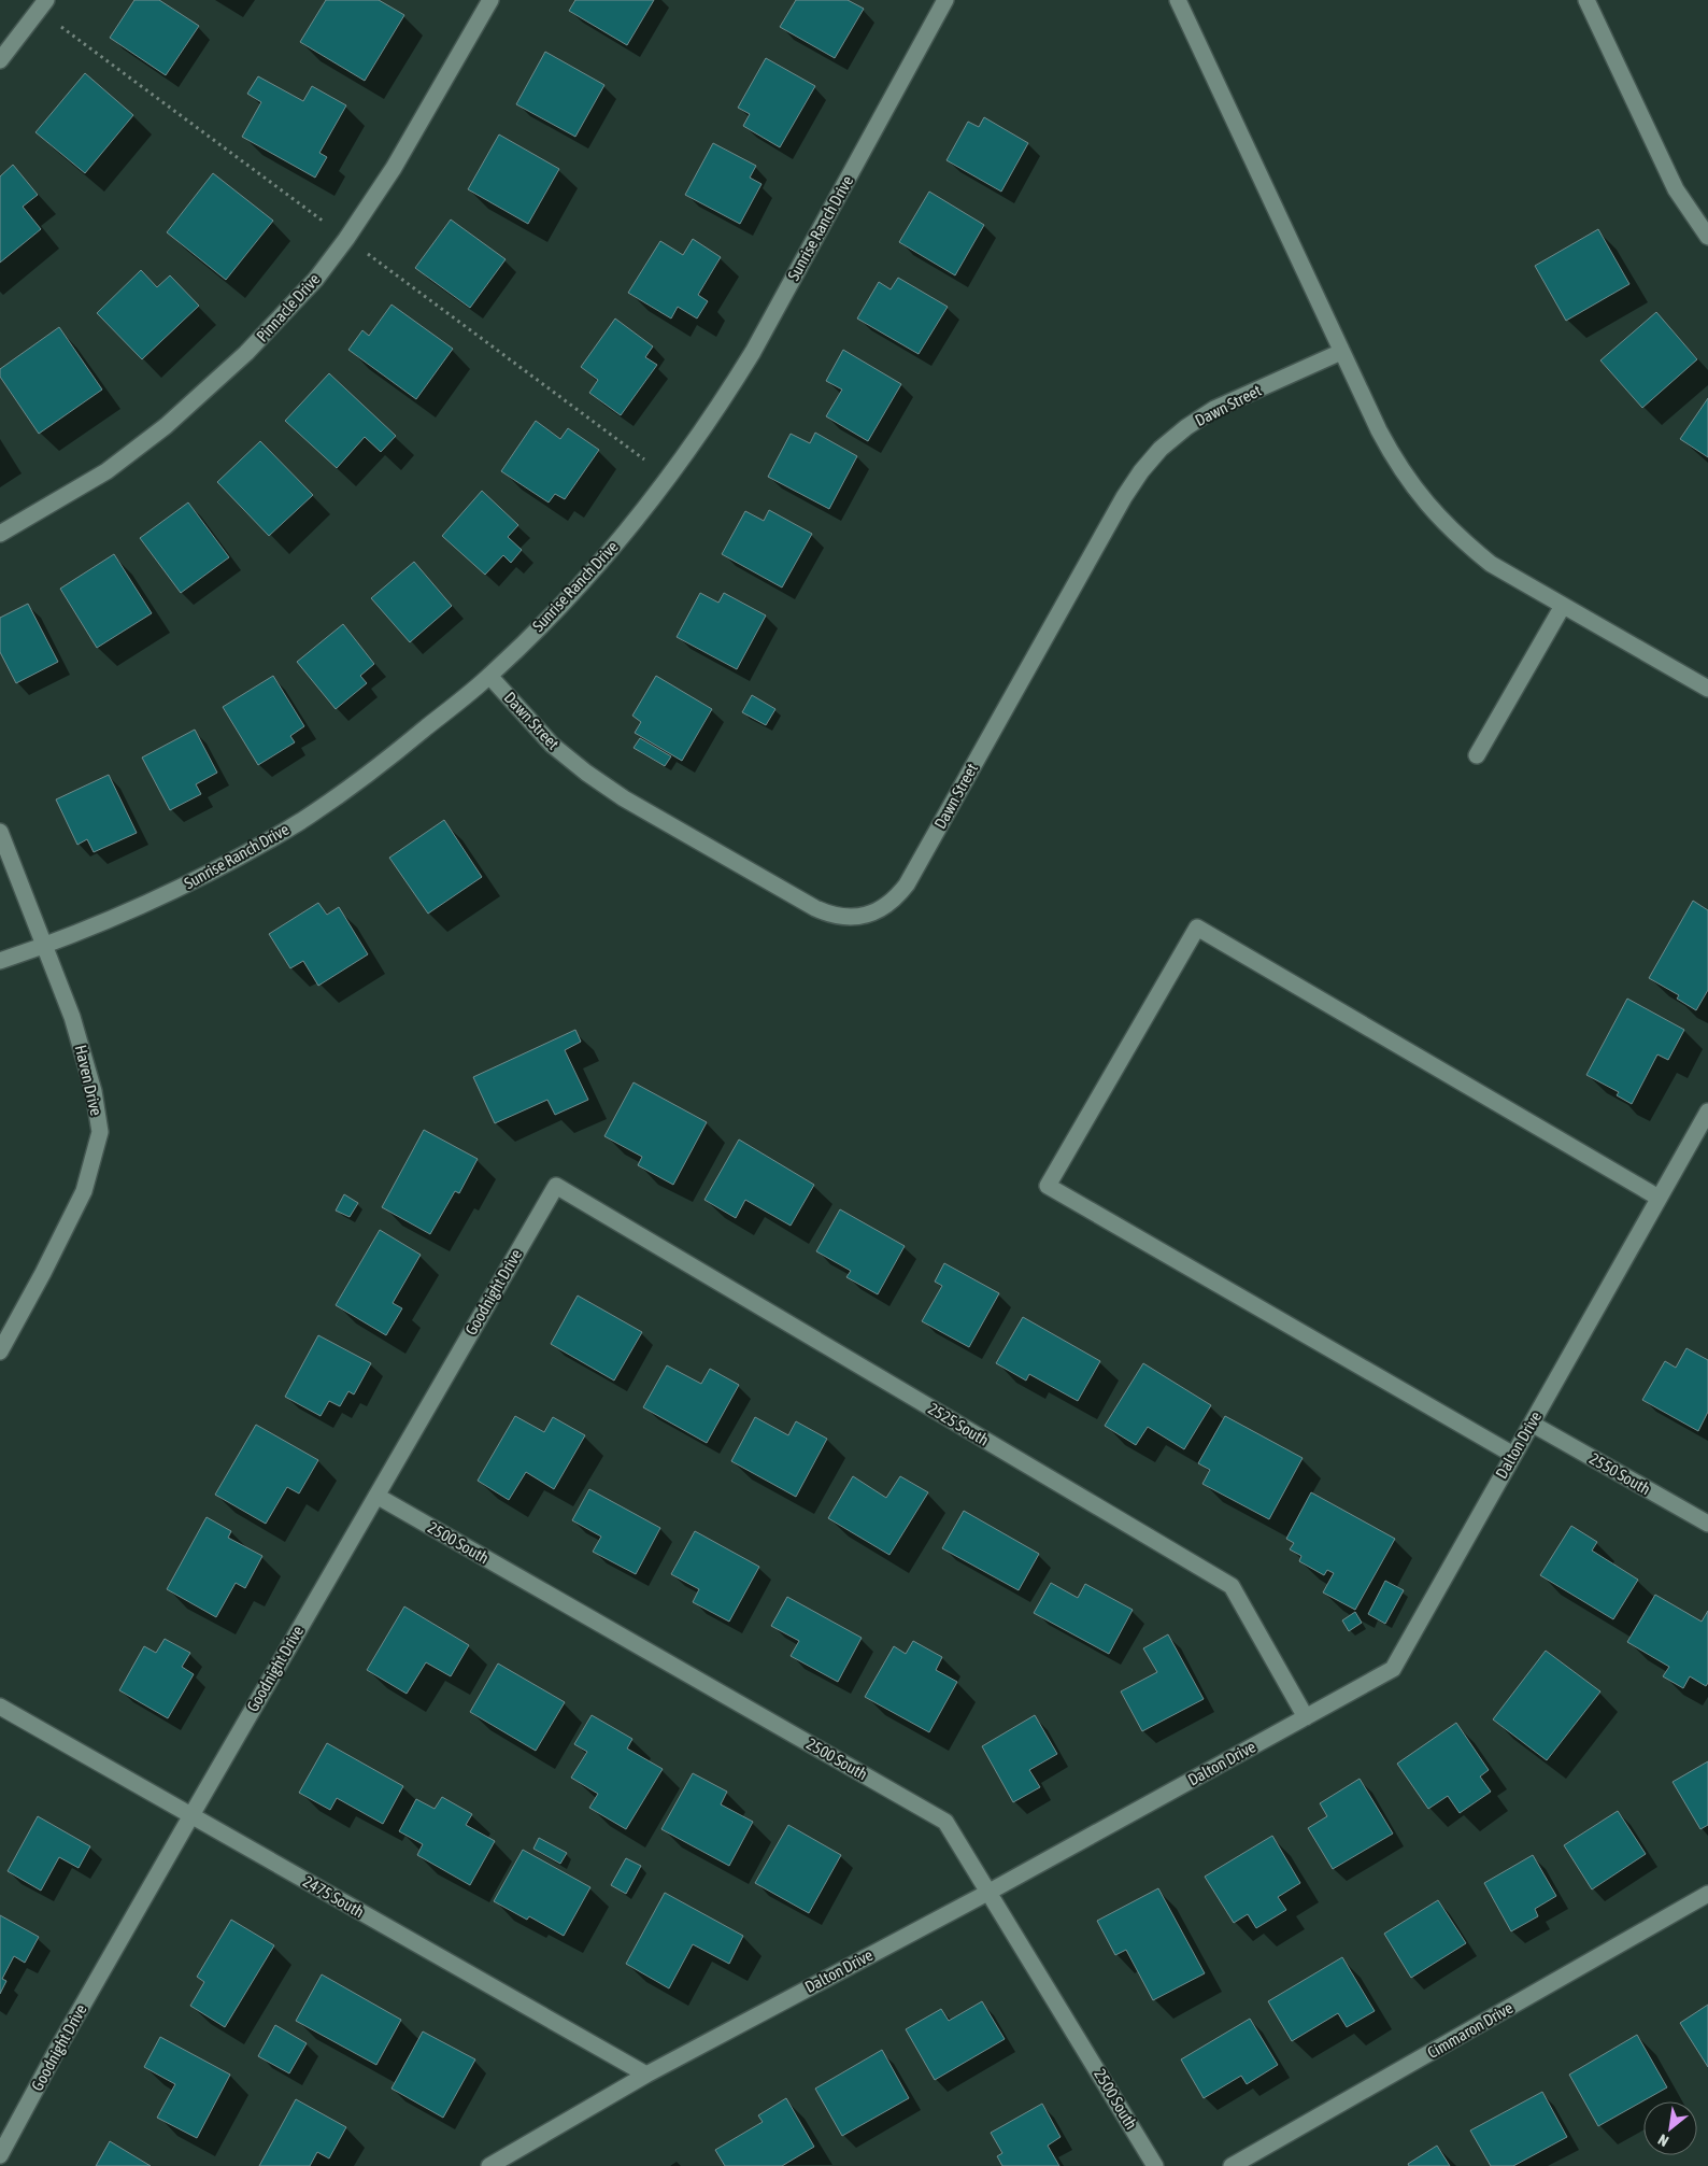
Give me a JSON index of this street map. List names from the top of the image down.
{
  "streets": {
    "street": [
      "Sunrise Ranch Drive",
      "Pinnacle Drive",
      "Dawn Street",
      "Haven Drive",
      "Goodnight Drive",
      "2525 South",
      "Dalton Drive",
      "2550 South",
      "2500 South",
      "2475 South",
      "Cimmaron Drive"
    ]
  },
  "crossings": [
    ["Sunrise Ranch Drive", "Dawn Street"],
    ["Sunrise Ranch Drive", "Haven Drive"],
    ["Goodnight Drive", "2525 South"],
    ["Goodnight Drive", "2500 South"],
    ["Goodnight Drive", "2475 South"],
    ["2525 South", "Dalton Drive"],
    ["Dalton Drive", "2550 South"],
    ["Dalton Drive", "2500 South"],
    ["Dalton Drive", "2475 South"]
  ],
  "north": "bottom left"
}
